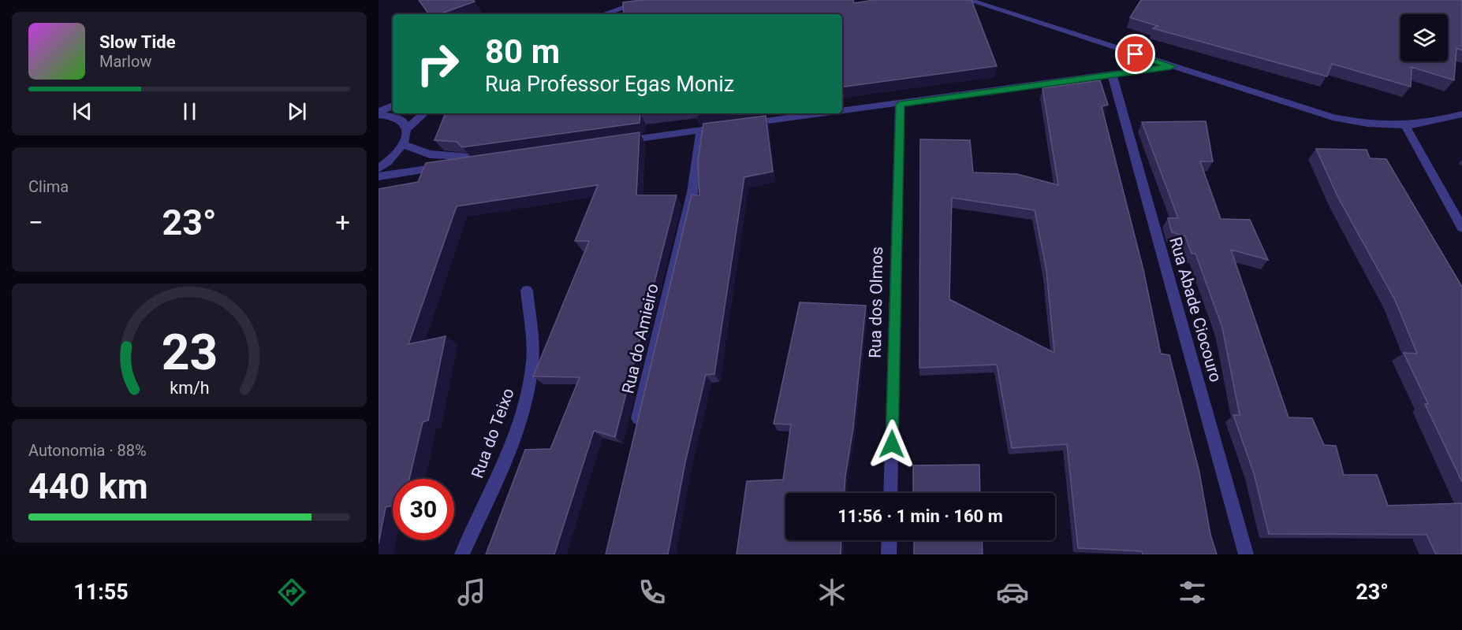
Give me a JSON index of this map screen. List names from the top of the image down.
{
  "streets": {
    "street": [
      "Rua dos Olmos",
      "Rua Abade Ciocouro",
      "Rua do Amieiro",
      "Rua do Teixo"
    ]
  },
  "page": {
    "turn": ["80 m", "Rua Professor Egas Moniz"],
    "song": ["Slow Tide", "Marlow"],
    "tile": [
      "Clima",
      ["Autonomia · 88%", "440 km"]
    ],
    "heat": ["−", "23°", "+"],
    "limit": "30",
    "trip": "11:56 · 1 min · 160 m",
    "tabs": ["11:55", "23°"],
    "gauge": ["23", "km/h"]
  }
}
